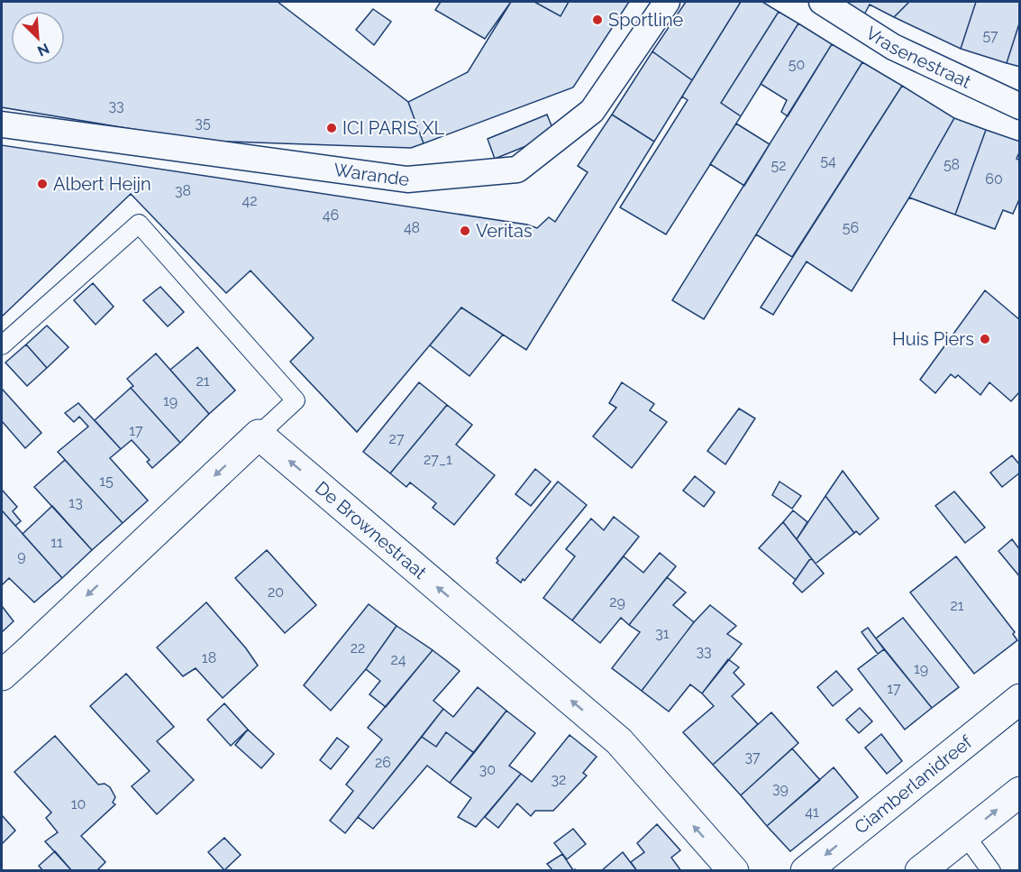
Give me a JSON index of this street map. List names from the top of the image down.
{
  "streets": {
    "street": [
      "Vrasenestraat",
      "Warande",
      "De Brownestraat",
      "Ciamberlanidreef"
    ]
  },
  "one_way": ["De Brownestraat"],
  "places": [
    "Sportline",
    "ICI PARIS XL",
    "Albert Heijn",
    "Veritas",
    "Huis Piers"
  ],
  "house_numbers": [
    "57",
    "50",
    "33",
    "35",
    "54",
    "58",
    "52",
    "60",
    "38",
    "42",
    "46",
    "48",
    "56",
    "21",
    "19",
    "17",
    "27",
    "27_1",
    "15",
    "13",
    "11",
    "9",
    "20",
    "29",
    "21",
    "31",
    "22",
    "33",
    "18",
    "24",
    "19",
    "17",
    "37",
    "26",
    "30",
    "32",
    "39",
    "10",
    "41"
  ],
  "north": "bottom right"
}
